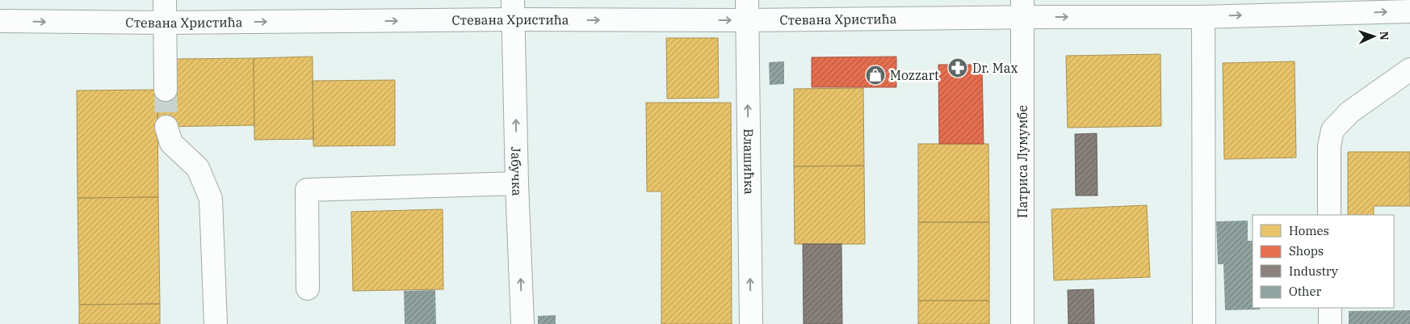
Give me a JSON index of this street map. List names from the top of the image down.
{
  "streets": {
    "street": [
      "Стевана Христића",
      "Патриса Лумумбе",
      "Влашићка",
      "Јабучка"
    ]
  },
  "crossings": [
    ["Стевана Христића", "Патриса Лумумбе"],
    ["Стевана Христића", "Влашићка"],
    ["Стевана Христића", "Јабучка"]
  ],
  "one_way": ["Стевана Христића", "Влашићка", "Јабучка"],
  "places": {
    "pharmacy": ["Dr. Max"],
    "shop": ["Mozzart"]
  },
  "legend": [
    "Homes",
    "Shops",
    "Industry",
    "Other"
  ],
  "north": "right"
}
